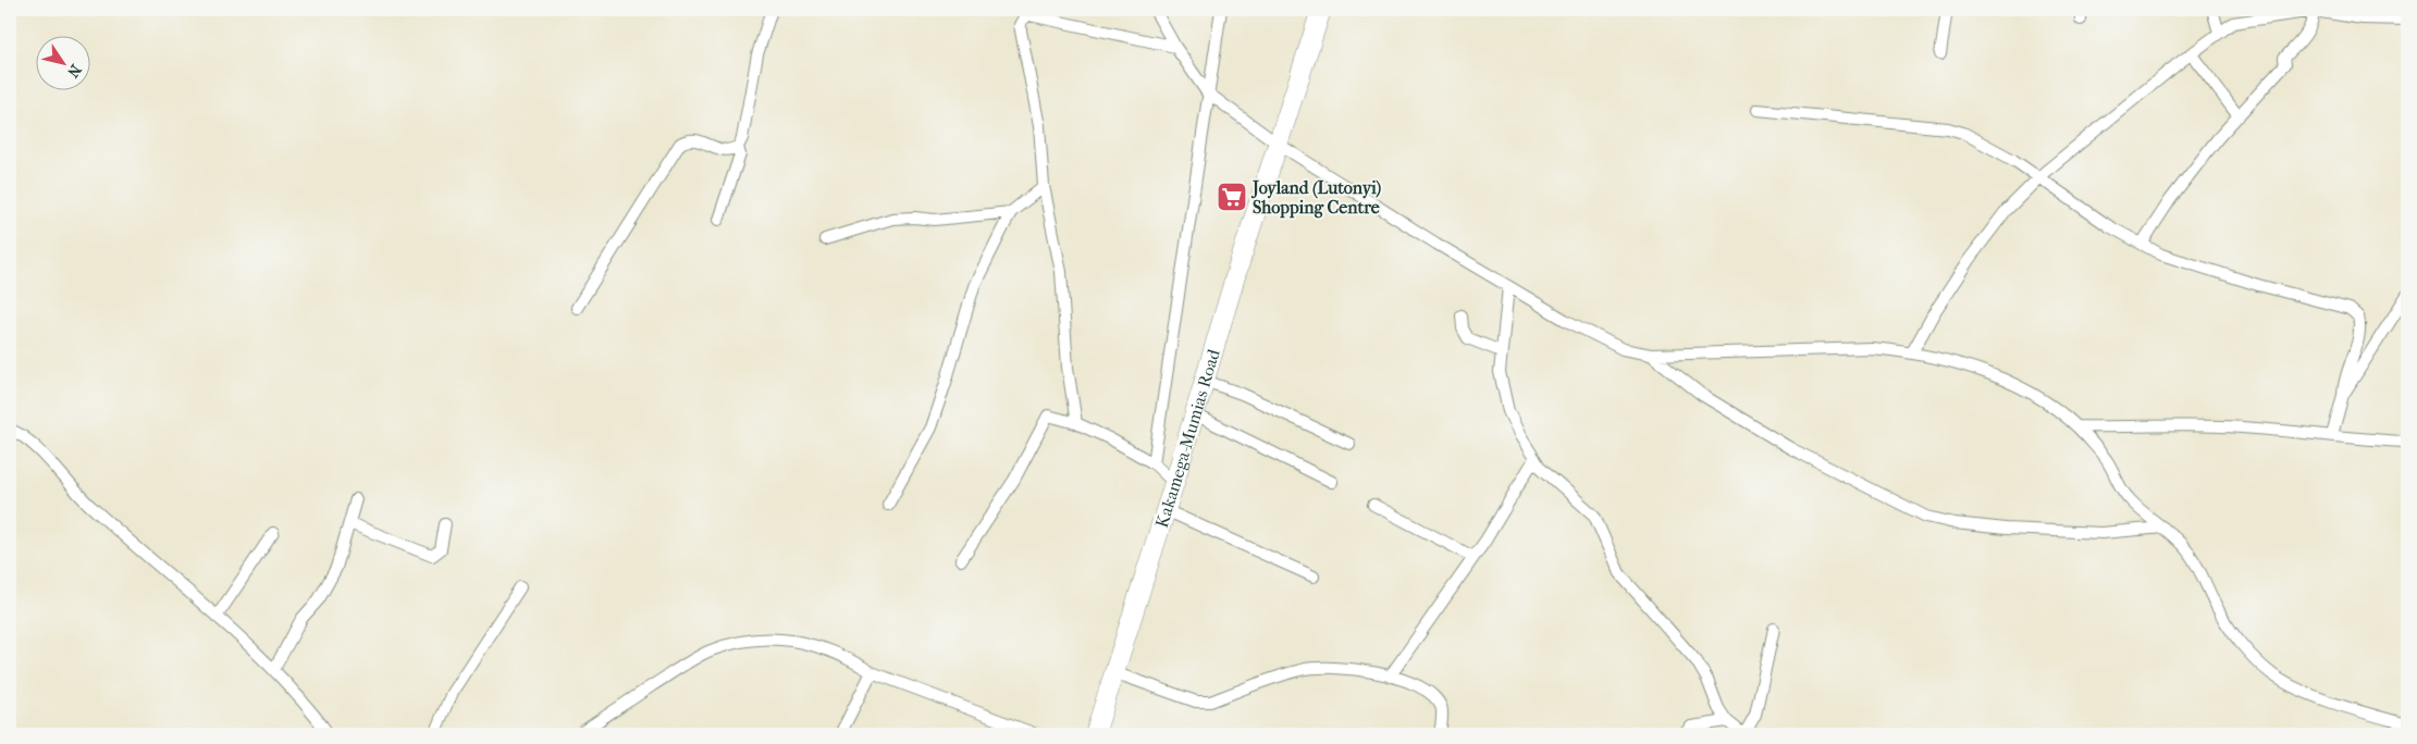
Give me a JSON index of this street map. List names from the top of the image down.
{
  "streets": {
    "highway": ["Kakamega-Mumias Road"]
  },
  "places": {
    "supermarket": ["Joyland (Lutonyi) Shopping Centre"]
  },
  "north": "bottom right"
}
